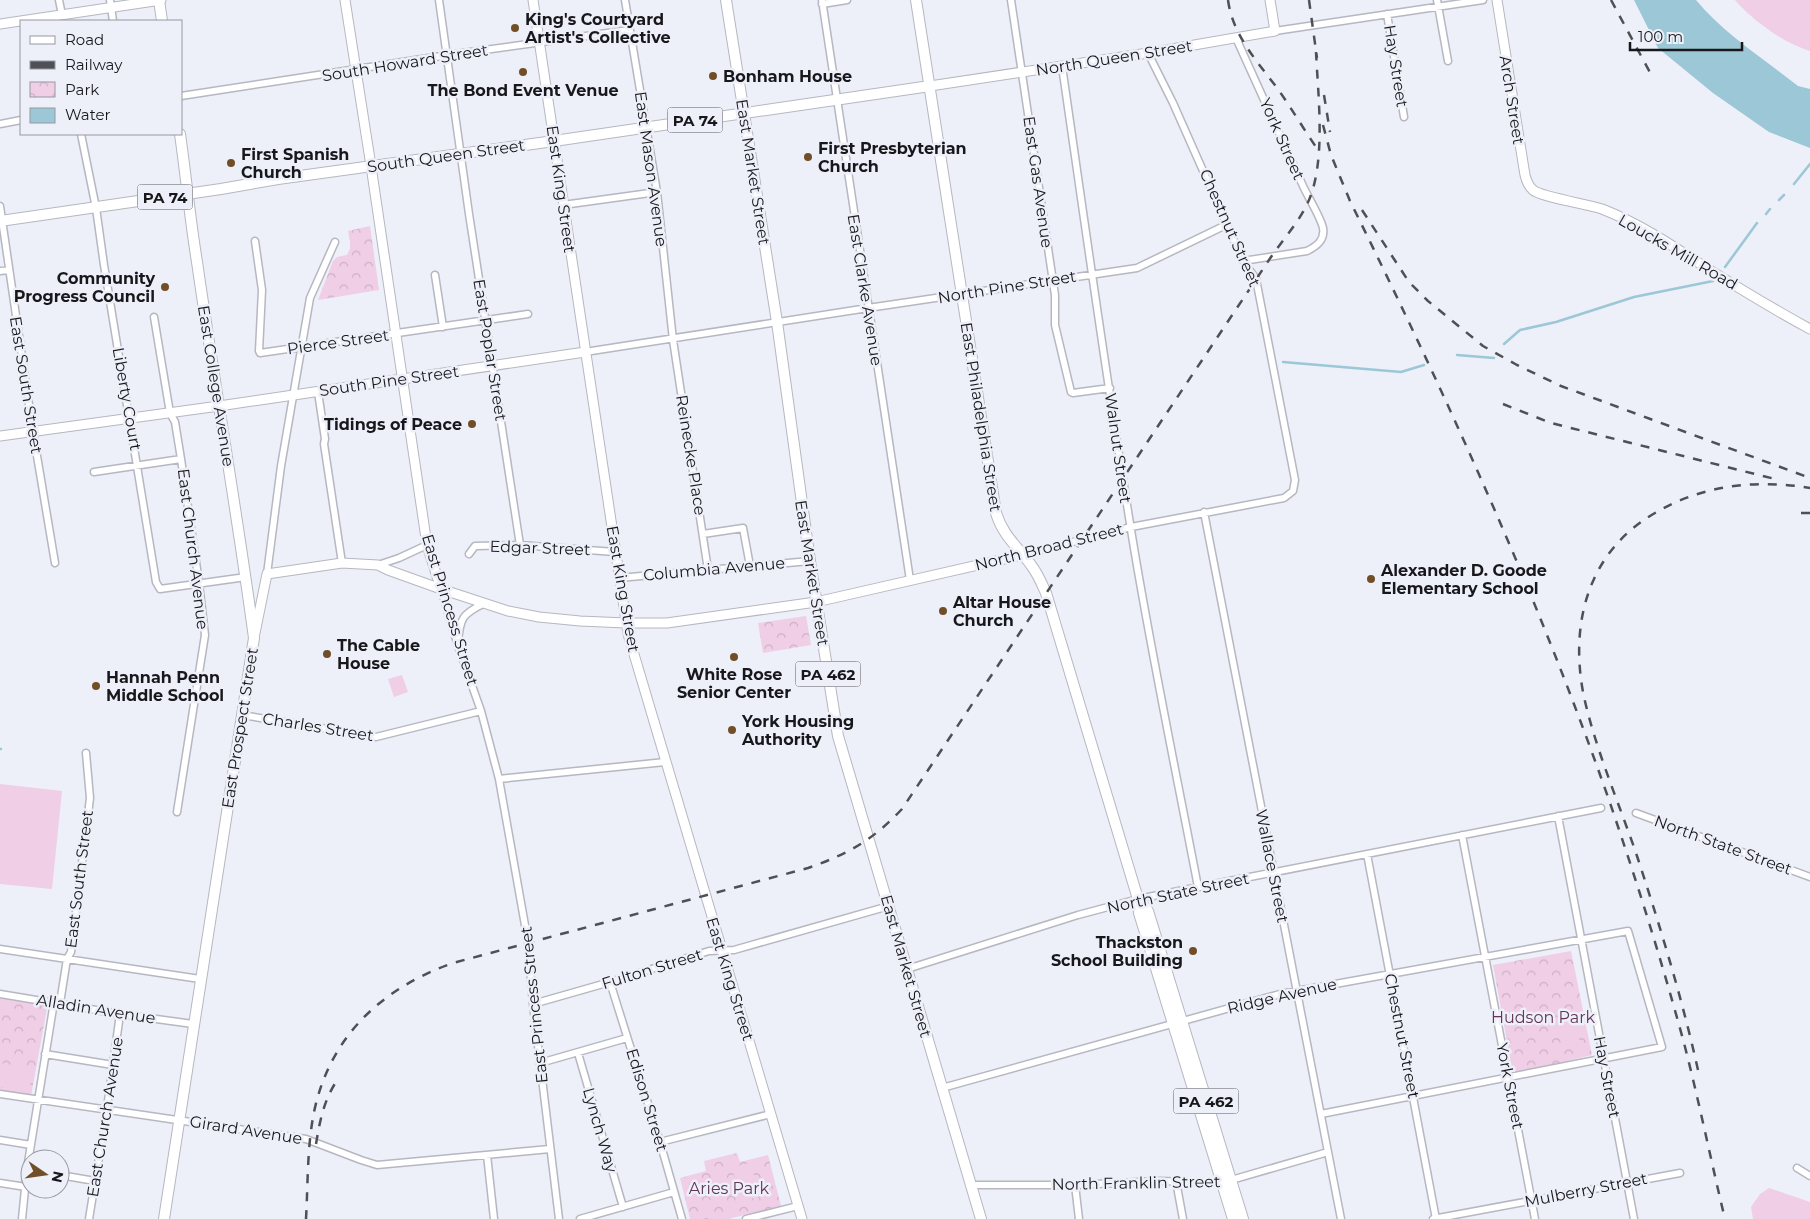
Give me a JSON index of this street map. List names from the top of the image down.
{
  "streets": {
    "main road": [
      "North Queen Street",
      "PA 74",
      "South Queen Street",
      "East Market Street",
      "East College Avenue",
      "East Philadelphia Street",
      "PA 462",
      "East Prospect Street"
    ],
    "street": [
      "South Howard Street",
      "Hay Street",
      "Arch Street",
      "York Street",
      "East Mason Avenue",
      "East Gas Avenue",
      "East King Street",
      "Chestnut Street",
      "Loucks Mill Road",
      "North Pine Street",
      "East Clarke Avenue",
      "Pierce Street",
      "East Poplar Street",
      "South Pine Street",
      "East South Street",
      "Liberty Court",
      "Walnut Street",
      "Reinecke Place",
      "North Broad Street",
      "Edgar Street",
      "East Church Avenue",
      "Columbia Avenue",
      "East Princess Street",
      "Charles Street",
      "North State Street",
      "Wallace Street",
      "Fulton Street",
      "Ridge Avenue",
      "Alladin Avenue",
      "Edison Street",
      "Girard Avenue",
      "Lynch Way",
      "North Franklin Street",
      "Mulberry Street"
    ]
  },
  "crossings": [
    ["North Queen Street", "Hay Street"],
    ["North Queen Street", "York Street"],
    ["North Queen Street", "South Queen Street"],
    ["North Queen Street", "East Market Street"],
    ["North Queen Street", "East Gas Avenue"],
    ["North Queen Street", "Chestnut Street"],
    ["North Queen Street", "East Clarke Avenue"],
    ["North Queen Street", "East Philadelphia Street"],
    ["North Queen Street", "Walnut Street"],
    ["South Howard Street", "East Mason Avenue"],
    ["South Howard Street", "East King Street"],
    ["South Howard Street", "East Poplar Street"],
    ["South Howard Street", "East Princess Street"],
    ["Hay Street", "North State Street"],
    ["Hay Street", "Ridge Avenue"],
    ["Hay Street", "Mulberry Street"],
    ["Arch Street", "Loucks Mill Road"],
    ["York Street", "Chestnut Street"],
    ["York Street", "North State Street"],
    ["York Street", "Ridge Avenue"],
    ["York Street", "Mulberry Street"],
    ["South Queen Street", "East Mason Avenue"],
    ["South Queen Street", "East Market Street"],
    ["South Queen Street", "East King Street"],
    ["South Queen Street", "East Poplar Street"],
    ["South Queen Street", "East South Street"],
    ["South Queen Street", "East College Avenue"],
    ["South Queen Street", "Liberty Court"],
    ["South Queen Street", "East Princess Street"],
    ["East Mason Avenue", "South Pine Street"],
    ["East Mason Avenue", "Reinecke Place"],
    ["East Market Street", "North Pine Street"],
    ["East Market Street", "South Pine Street"],
    ["East Market Street", "North Broad Street"],
    ["East Market Street", "Columbia Avenue"],
    ["East Market Street", "North State Street"],
    ["East Market Street", "Fulton Street"],
    ["East Market Street", "Ridge Avenue"],
    ["East Market Street", "North Franklin Street"],
    ["East Gas Avenue", "North Pine Street"],
    ["East Gas Avenue", "Walnut Street"],
    ["East King Street", "South Pine Street"],
    ["East King Street", "North Broad Street"],
    ["East King Street", "Edgar Street"],
    ["East King Street", "Columbia Avenue"],
    ["East King Street", "Fulton Street"],
    ["Chestnut Street", "North Pine Street"],
    ["Chestnut Street", "North Broad Street"],
    ["Chestnut Street", "North State Street"],
    ["Chestnut Street", "Ridge Avenue"],
    ["Chestnut Street", "Mulberry Street"],
    ["North Pine Street", "East Clarke Avenue"],
    ["North Pine Street", "South Pine Street"],
    ["North Pine Street", "East Philadelphia Street"],
    ["North Pine Street", "Walnut Street"],
    ["East Clarke Avenue", "North Broad Street"],
    ["Pierce Street", "East Poplar Street"],
    ["Pierce Street", "East Princess Street"],
    ["Pierce Street", "East Prospect Street"],
    ["East Poplar Street", "South Pine Street"],
    ["East Poplar Street", "Edgar Street"],
    ["South Pine Street", "East South Street"],
    ["South Pine Street", "East College Avenue"],
    ["South Pine Street", "Liberty Court"],
    ["South Pine Street", "Reinecke Place"],
    ["South Pine Street", "East Church Avenue"],
    ["South Pine Street", "East Princess Street"],
    ["South Pine Street", "East Prospect Street"],
    ["East South Street", "Alladin Avenue"],
    ["East South Street", "Girard Avenue"],
    ["East College Avenue", "East Prospect Street"],
    ["Liberty Court", "East Church Avenue"],
    ["East Philadelphia Street", "North Broad Street"],
    ["East Philadelphia Street", "North State Street"],
    ["East Philadelphia Street", "Ridge Avenue"],
    ["East Philadelphia Street", "North Franklin Street"],
    ["Walnut Street", "North Broad Street"],
    ["Walnut Street", "North State Street"],
    ["Reinecke Place", "Columbia Avenue"],
    ["North Broad Street", "East Princess Street"],
    ["North Broad Street", "Wallace Street"],
    ["East Church Avenue", "Alladin Avenue"],
    ["East Church Avenue", "Girard Avenue"],
    ["East Princess Street", "Charles Street"],
    ["East Princess Street", "Fulton Street"],
    ["East Princess Street", "Girard Avenue"],
    ["Charles Street", "East Prospect Street"],
    ["East Prospect Street", "Alladin Avenue"],
    ["East Prospect Street", "Girard Avenue"],
    ["North State Street", "Wallace Street"],
    ["Wallace Street", "Ridge Avenue"],
    ["Wallace Street", "North Franklin Street"],
    ["Fulton Street", "Edison Street"]
  ],
  "parks": ["Hudson Park", "Aries Park"],
  "places": [
    "King's Courtyard Artist's Collective",
    "The Bond Event Venue",
    "Bonham House",
    "First Presbyterian Church",
    "First Spanish Church",
    "Community Progress Council",
    "Tidings of Peace",
    "Alexander D. Goode Elementary School",
    "Altar House Church",
    "The Cable House",
    "White Rose Senior Center",
    "Hannah Penn Middle School",
    "York Housing Authority",
    "Thackston School Building"
  ],
  "legend": [
    "Road",
    "Railway",
    "Park",
    "Water"
  ],
  "scale_bar": "100 m",
  "north": "right"
}
